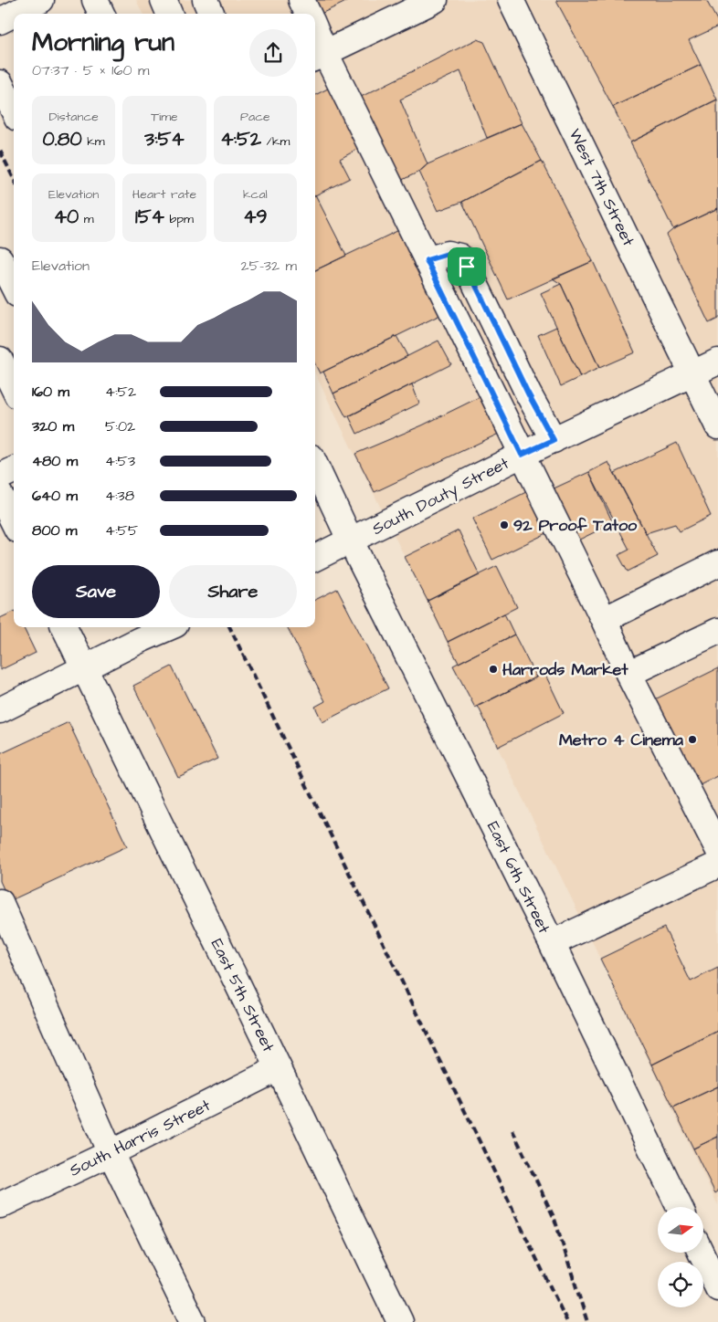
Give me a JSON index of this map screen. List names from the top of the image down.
{
  "streets": {
    "street": [
      "West 7th Street",
      "South Douty Street",
      "East 6th Street",
      "East 5th Street",
      "South Harris Street"
    ]
  },
  "crossings": [
    ["West 7th Street", "South Douty Street"],
    ["South Douty Street", "East 6th Street"],
    ["East 5th Street", "South Harris Street"]
  ],
  "places": ["92 Proof Tatoo", "Harrods Market", "Metro 4 Cinema"],
  "north": "right",
  "page": {
    "heading": ["Morning run", "07:37 · 5 × 160 m"],
    "stats": [
      ["Distance", "0.80 km"],
      ["Time", "3:54"],
      ["Pace", "4:52 /km"],
      ["Elevation", "40 m"],
      ["Heart rate", "154 bpm"],
      ["kcal", "49"]
    ],
    "chart": ["Elevation", "25–32 m"],
    "list": [
      {
        "name": "160 m",
        "note": "4:52"
      },
      {
        "name": "320 m",
        "note": "5:02"
      },
      {
        "name": "480 m",
        "note": "4:53"
      },
      {
        "name": "640 m",
        "note": "4:38"
      },
      {
        "name": "800 m",
        "note": "4:55"
      }
    ],
    "buttons": ["Save", "Share"]
  }
}
